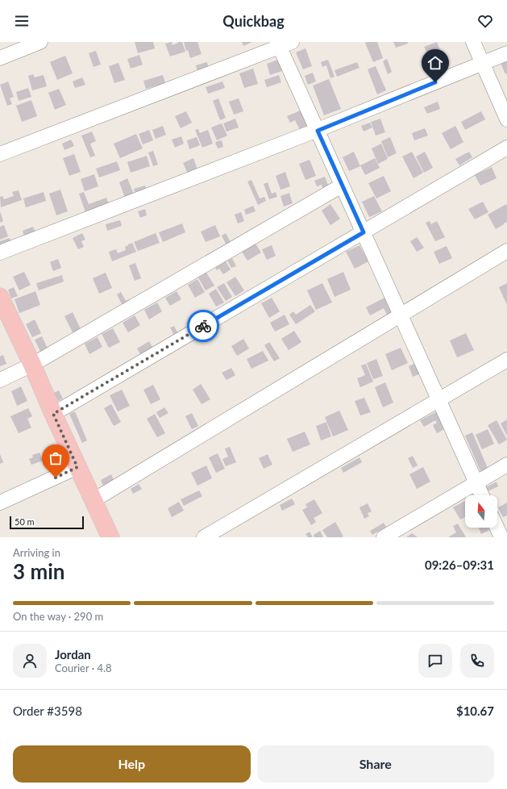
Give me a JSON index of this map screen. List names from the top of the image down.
{
  "scale_bar": "50 m",
  "north": "top",
  "page": {
    "header": "Quickbag",
    "scale": "50 m",
    "heading": ["3 min", "Arriving in", "09:26–09:31"],
    "panel": [
      "Jordan",
      "Courier · 4.8",
      "Order #3598",
      "$10.67"
    ],
    "bar": "On the way · 290 m",
    "buttons": ["Help", "Share"]
  }
}
